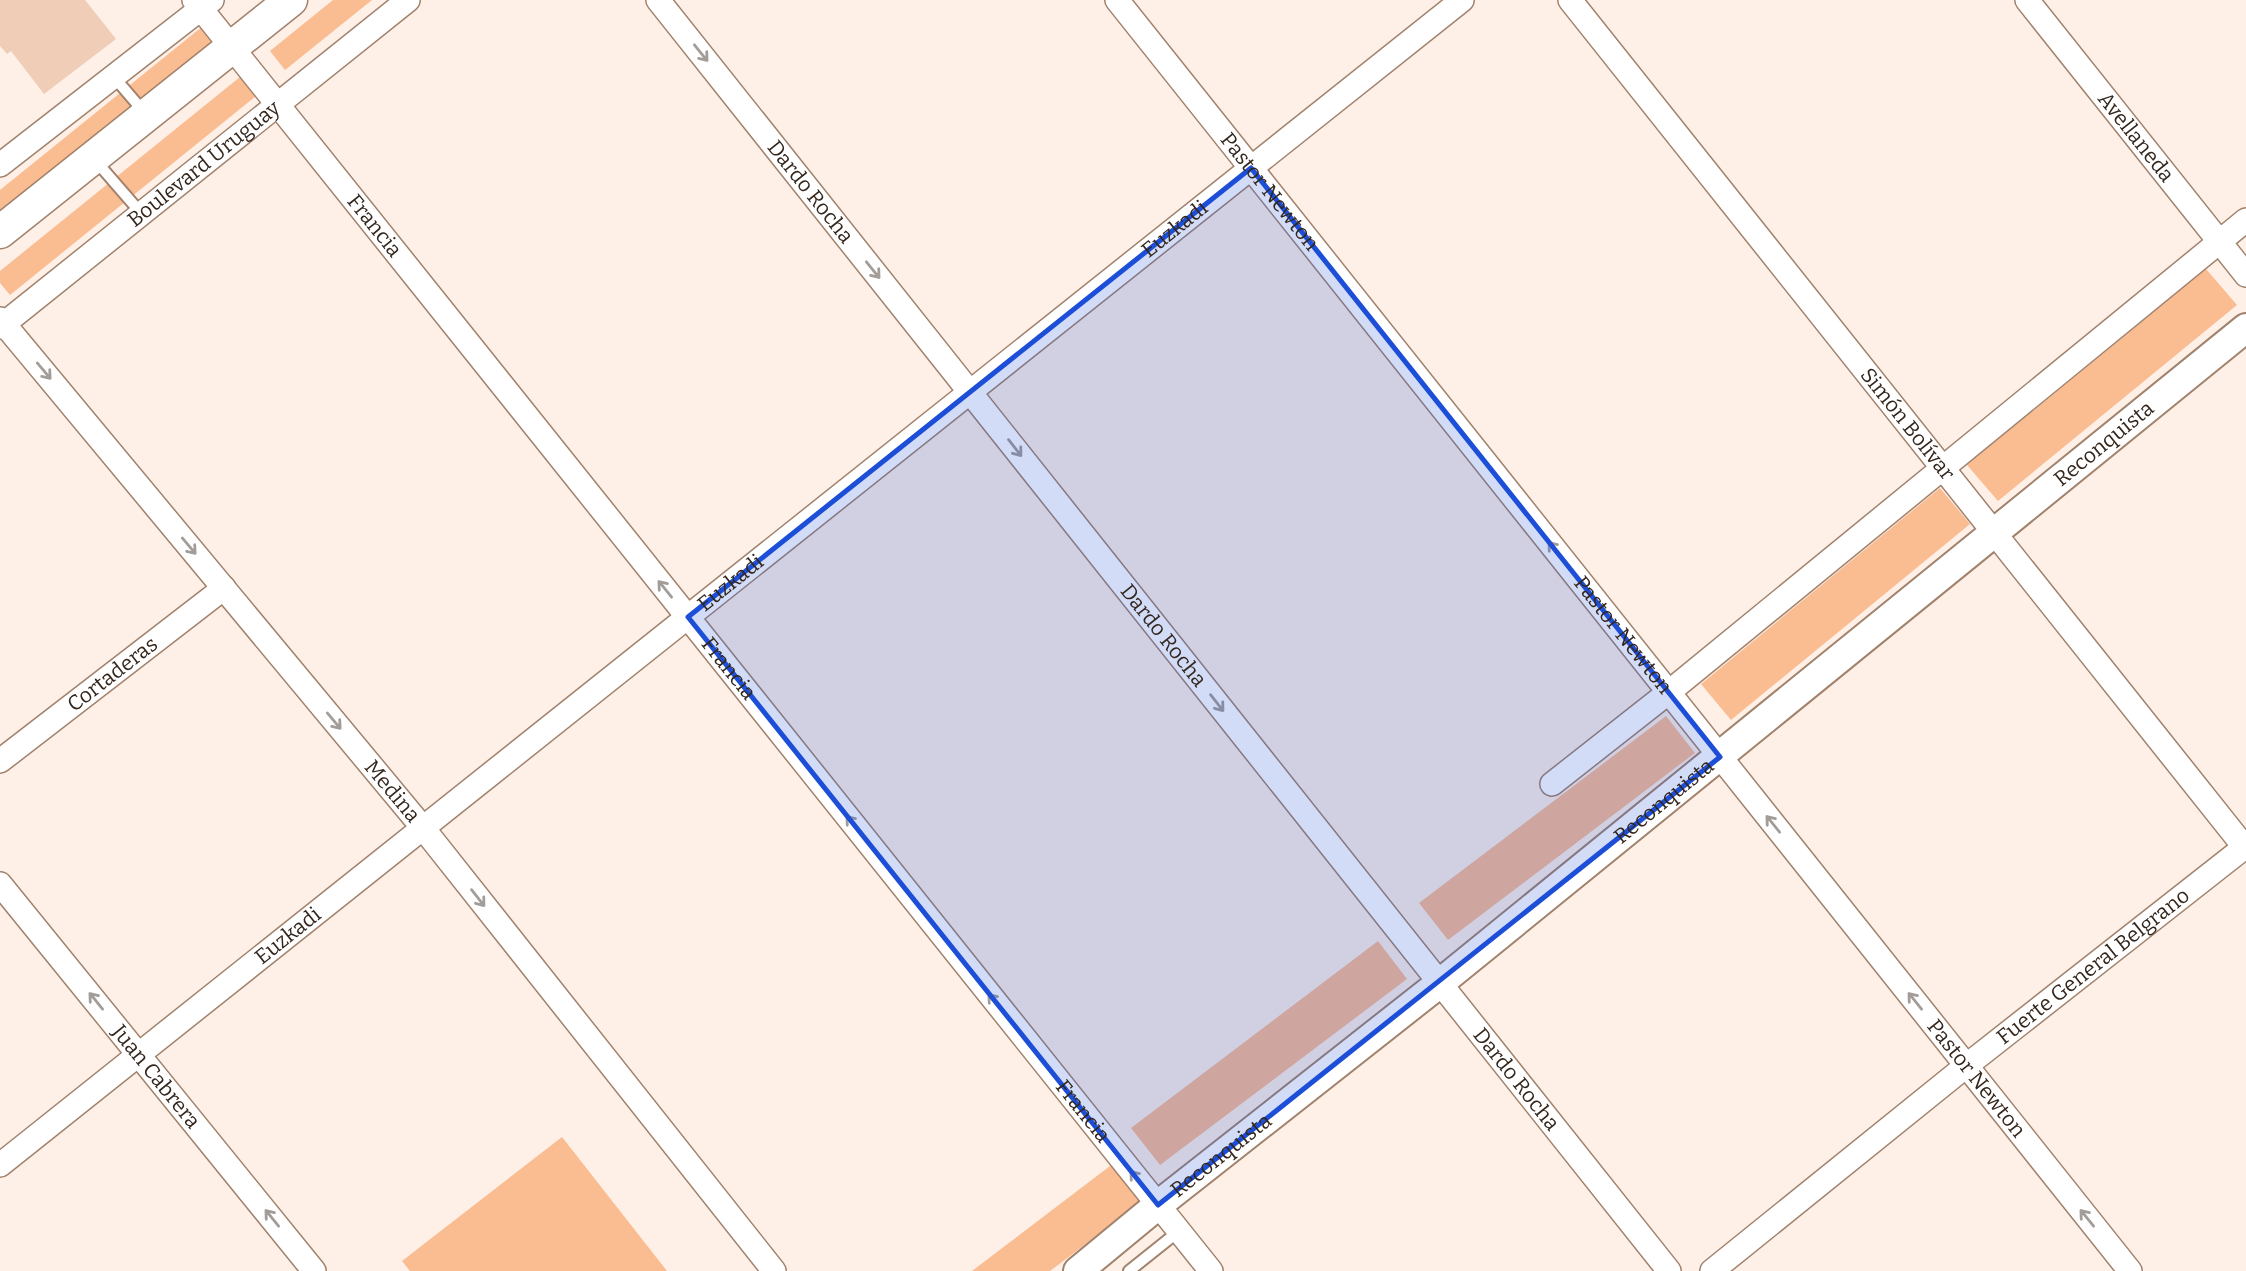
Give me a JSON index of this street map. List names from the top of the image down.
{
  "streets": {
    "street": [
      "Avellaneda",
      "Boulevard Uruguay",
      "Dardo Rocha",
      "Pastor Newton",
      "Francia",
      "Euzkadi",
      "Simón Bolívar",
      "Reconquista",
      "Cortaderas",
      "Medina",
      "Fuerte General Belgrano",
      "Juan Cabrera"
    ]
  },
  "crossings": [
    ["Boulevard Uruguay", "Francia"],
    ["Boulevard Uruguay", "Medina"],
    ["Dardo Rocha", "Euzkadi"],
    ["Dardo Rocha", "Reconquista"],
    ["Pastor Newton", "Euzkadi"],
    ["Pastor Newton", "Reconquista"],
    ["Pastor Newton", "Fuerte General Belgrano"],
    ["Francia", "Euzkadi"],
    ["Francia", "Reconquista"],
    ["Euzkadi", "Medina"],
    ["Euzkadi", "Juan Cabrera"],
    ["Simón Bolívar", "Reconquista"],
    ["Simón Bolívar", "Fuerte General Belgrano"],
    ["Cortaderas", "Medina"]
  ],
  "one_way": [
    "Dardo Rocha",
    "Pastor Newton",
    "Francia",
    "Medina",
    "Juan Cabrera"
  ]
}
